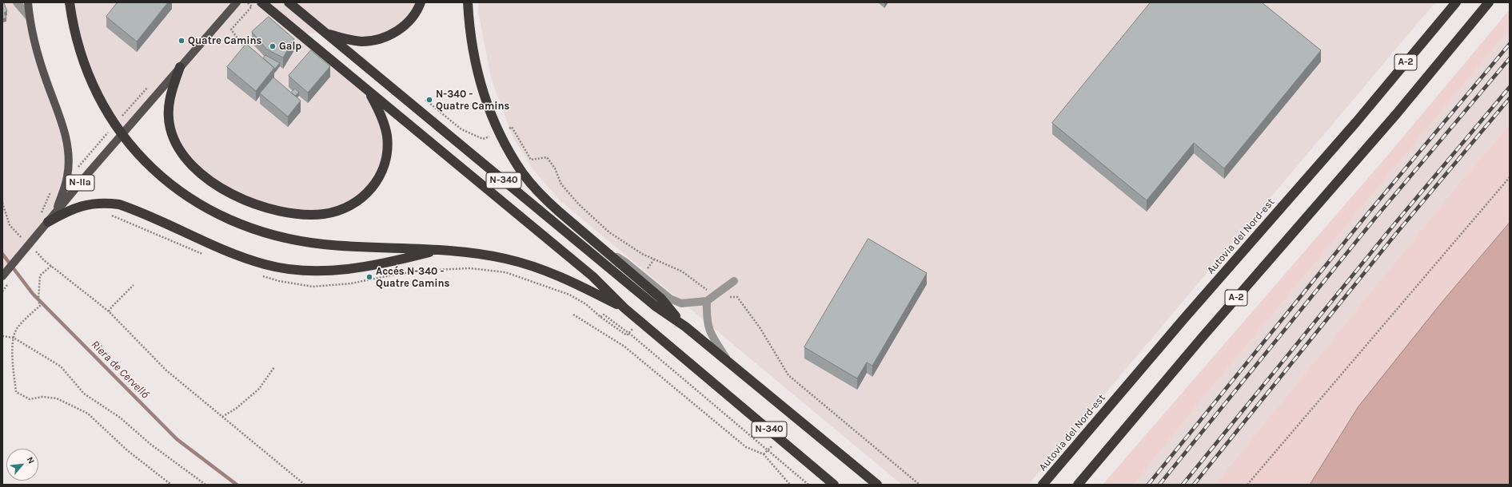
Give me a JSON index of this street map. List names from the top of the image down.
{
  "streets": {
    "highway": ["A-2", "N-340", "Autovia del Nord-est"],
    "main road": ["N-IIa"]
  },
  "water": ["Riera de Cervelló"],
  "places": [
    "Quatre Camins",
    "Galp",
    "N-340 - Quatre Camins",
    "Accés N-340 - Quatre Camins"
  ],
  "north": "top right"
}
